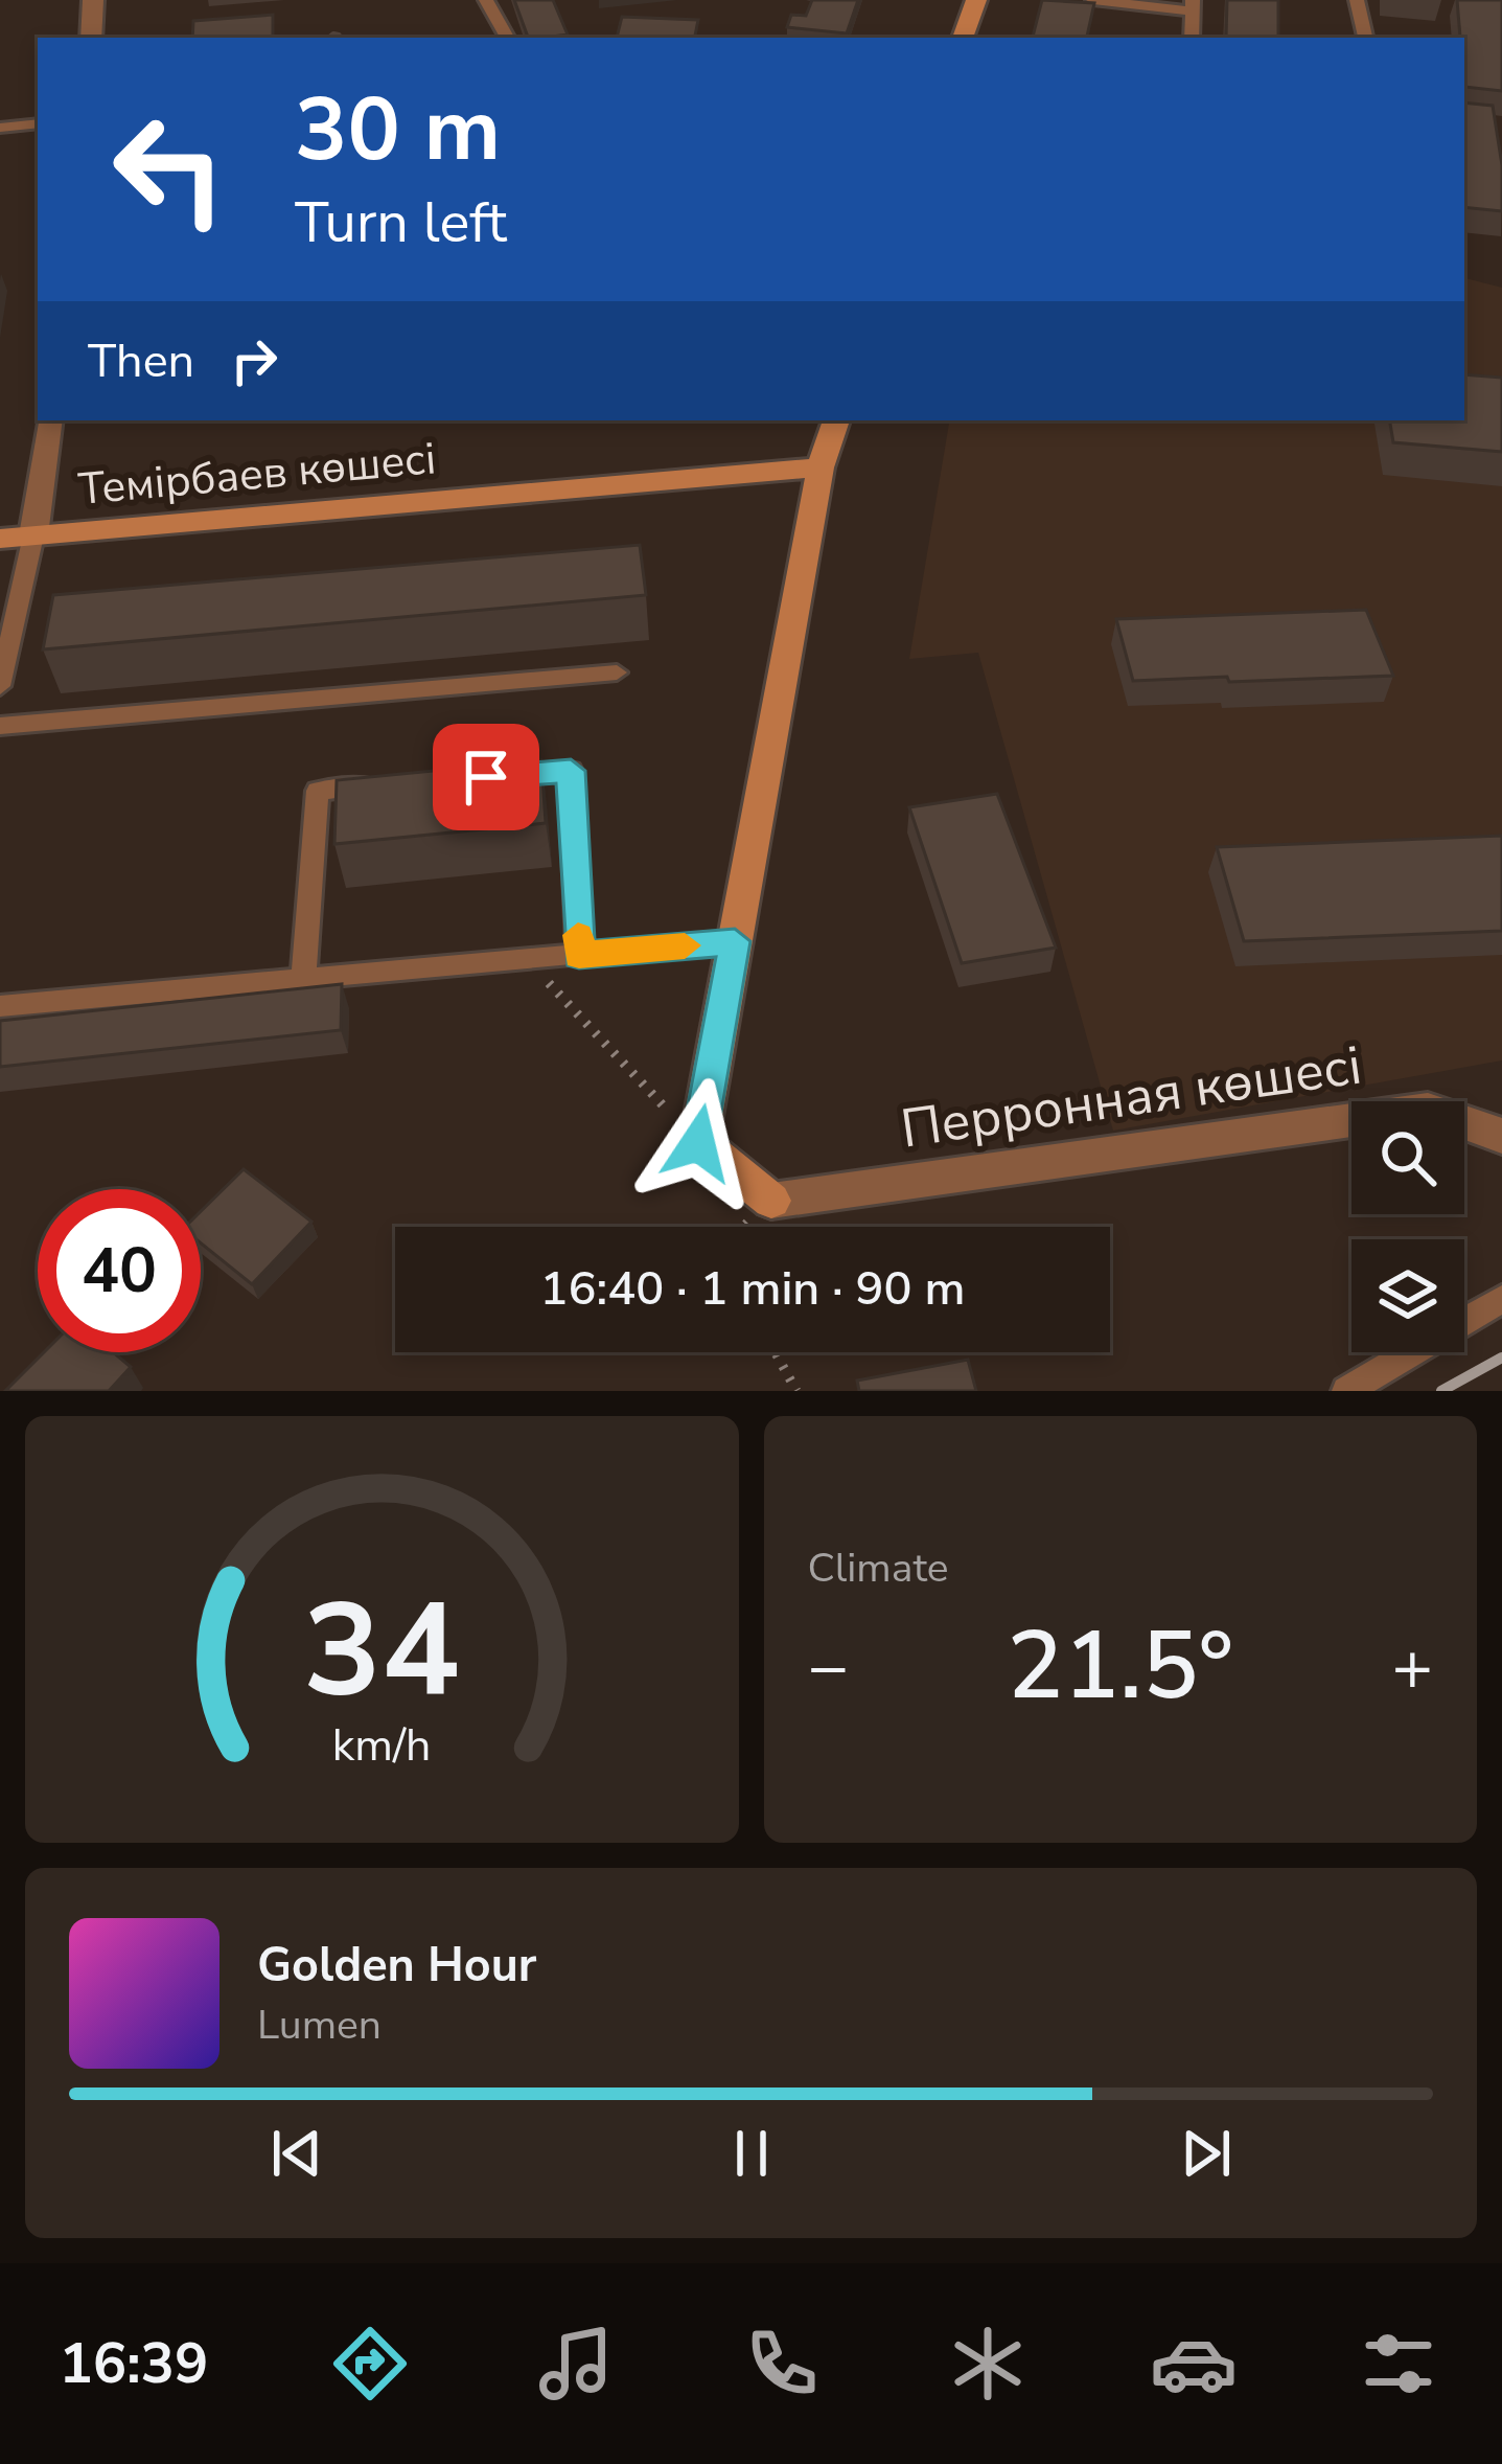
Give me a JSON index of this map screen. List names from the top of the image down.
{
  "streets": {
    "street": ["Темірбаев көшесі", "Перронная көшесі"]
  },
  "page": {
    "turn": ["30 m", "Turn left"],
    "then": "Then",
    "limit": "40",
    "trip": "16:40 · 1 min · 90 m",
    "tile": "Climate",
    "heat": ["−", "21.5°", "+"],
    "song": ["Golden Hour", "Lumen"],
    "tabs": "16:39",
    "gauge": ["34", "km/h"]
  }
}
